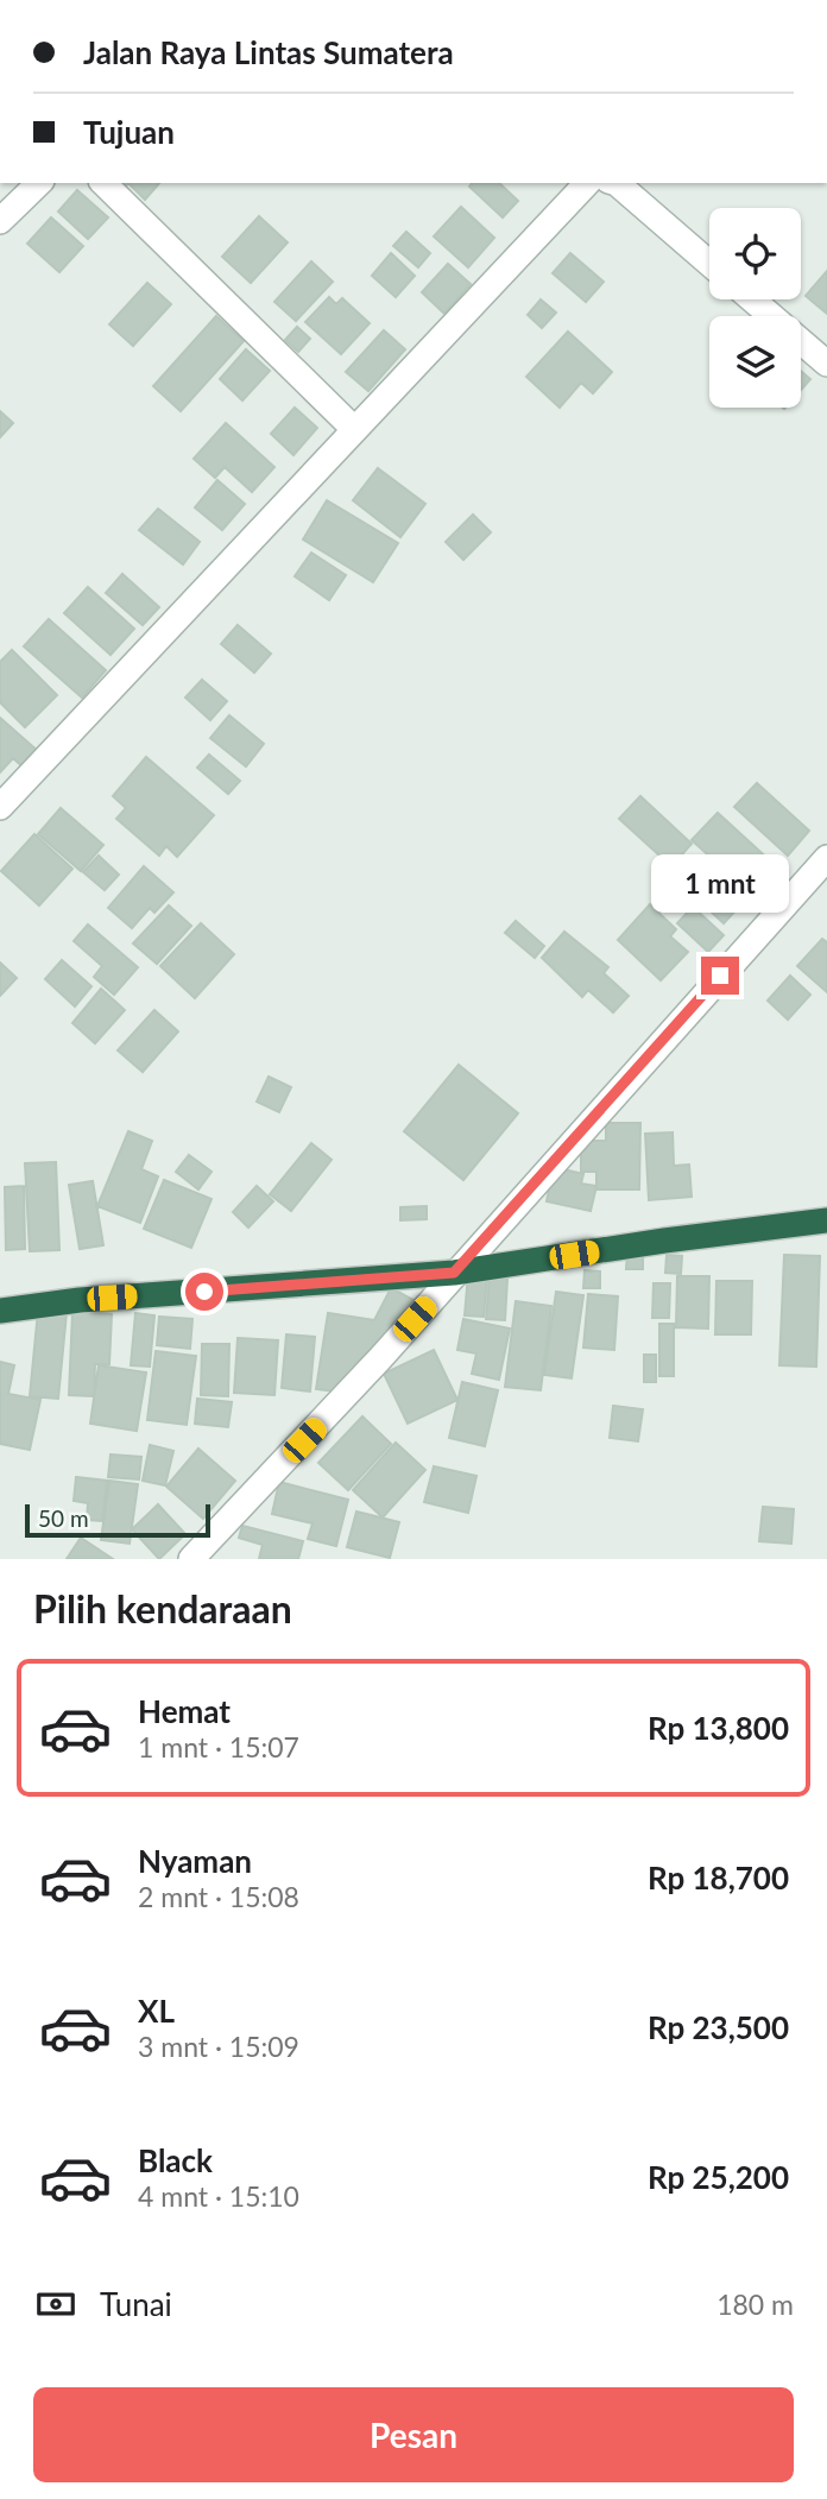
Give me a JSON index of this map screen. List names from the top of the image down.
{
  "scale_bar": "50 m",
  "page": {
    "banner": ["Jalan Raya Lintas Sumatera", "Tujuan"],
    "bubble": "1 mnt",
    "scale": "50 m",
    "heading": "Pilih kendaraan",
    "list": [
      {
        "name": "Hemat",
        "note": "1 mnt · 15:07",
        "value": "Rp 13,800"
      },
      {
        "name": "Nyaman",
        "note": "2 mnt · 15:08",
        "value": "Rp 18,700"
      },
      {
        "name": "XL",
        "note": "3 mnt · 15:09",
        "value": "Rp 23,500"
      },
      {
        "name": "Black",
        "note": "4 mnt · 15:10",
        "value": "Rp 25,200"
      }
    ],
    "pay": ["Tunai", "180 m"],
    "buttons": "Pesan"
  }
}
